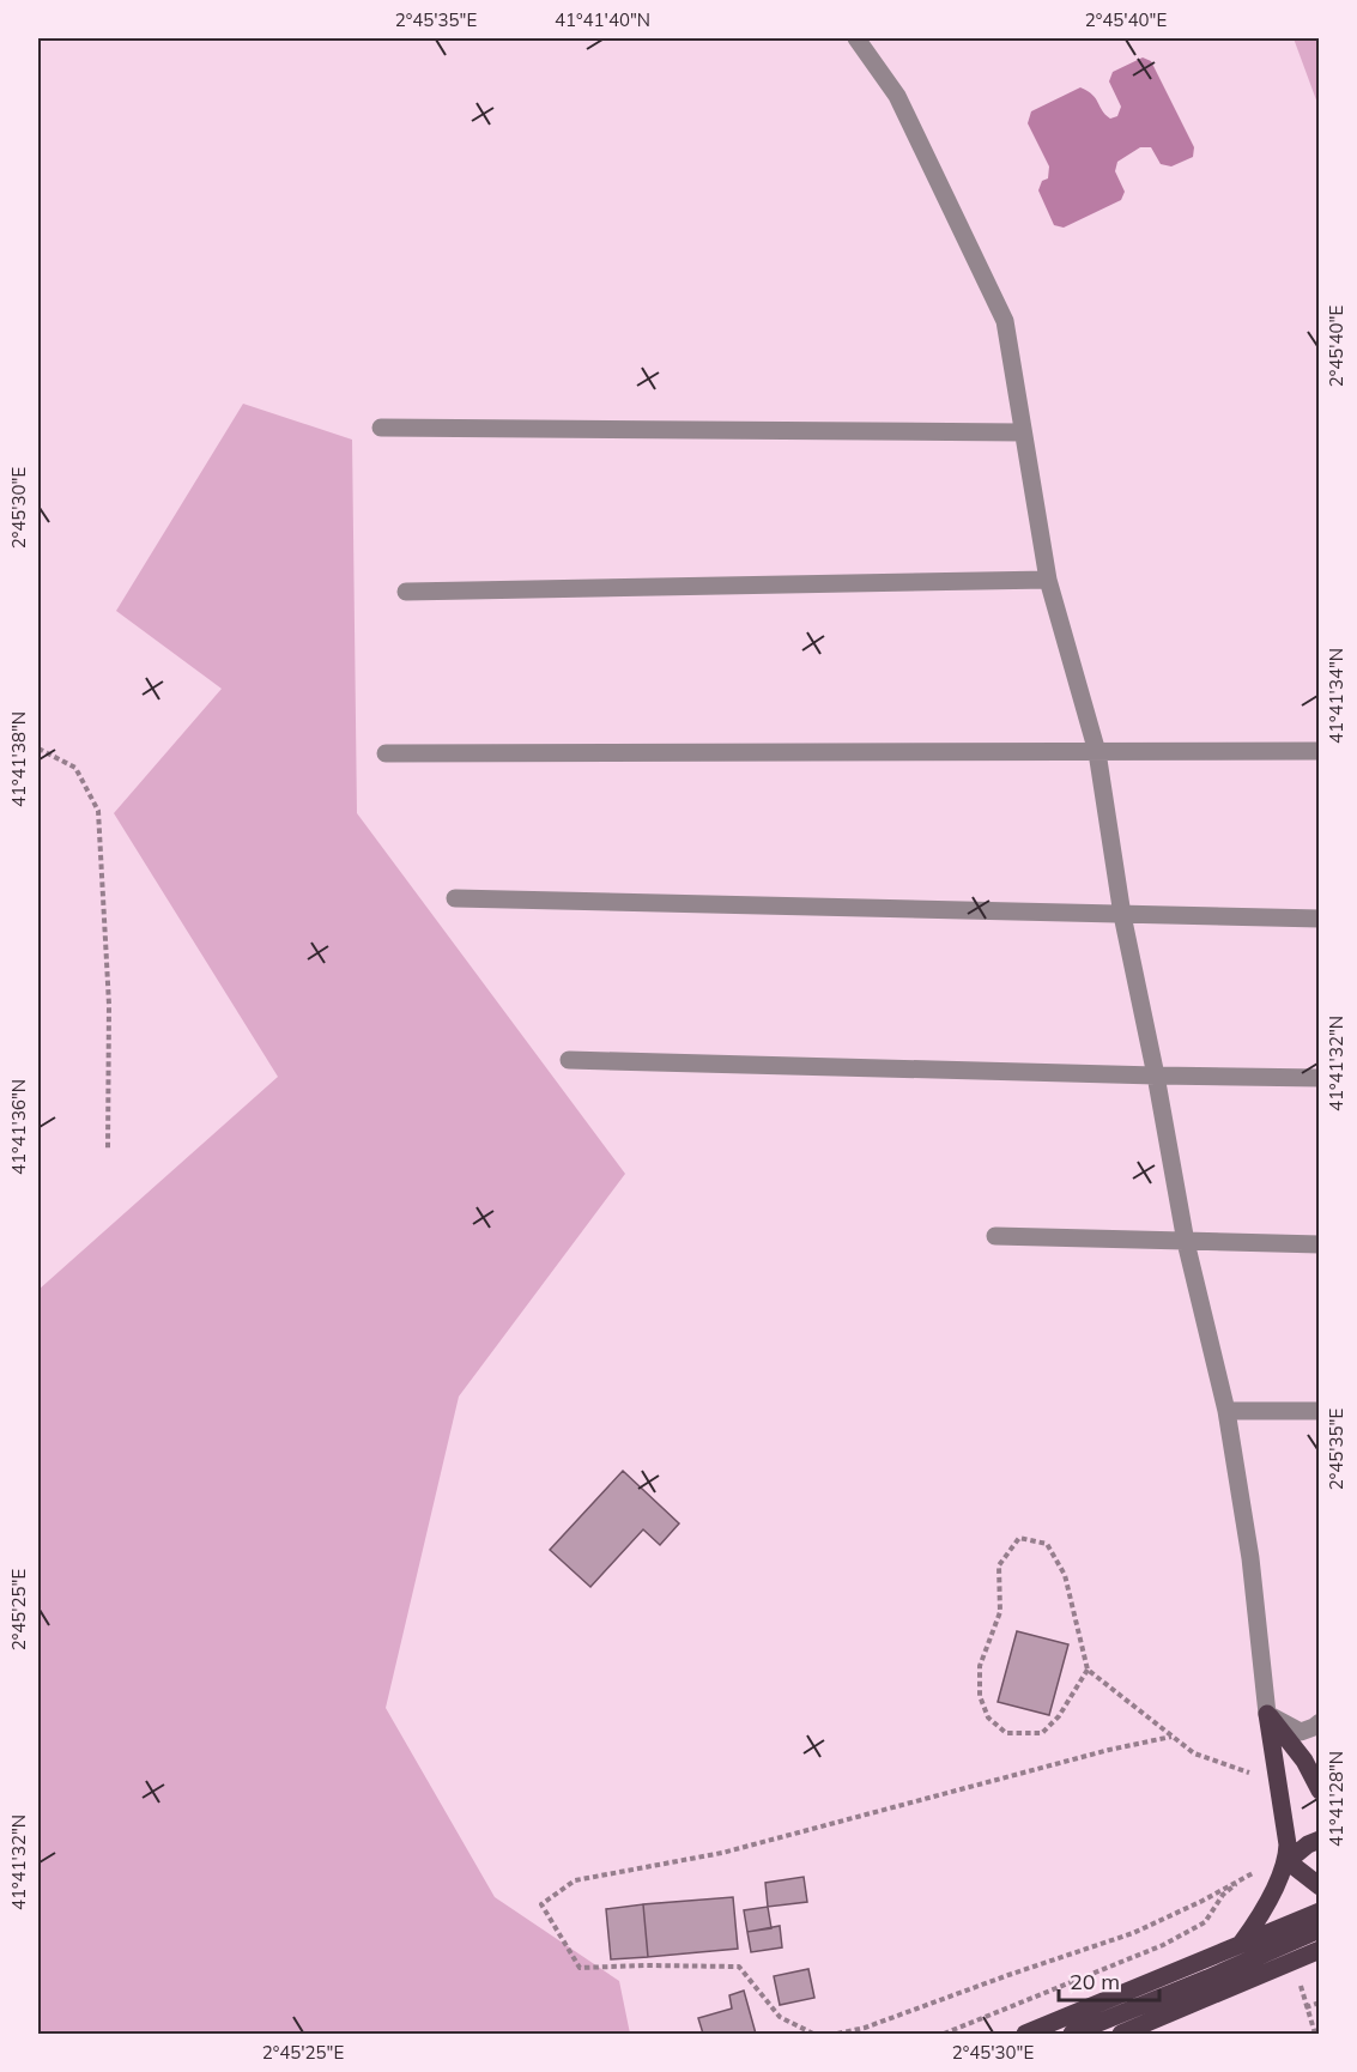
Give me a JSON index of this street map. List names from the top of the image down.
{
  "scale_bar": "20 m",
  "coordinates": [
    "2°45'35\"E",
    "41°41'40\"N",
    "2°45'40\"E",
    "2°45'30\"E",
    "41°41'34\"N",
    "41°41'38\"N",
    "41°41'32\"N",
    "41°41'36\"N",
    "2°45'25\"E",
    "41°41'28\"N"
  ]
}
